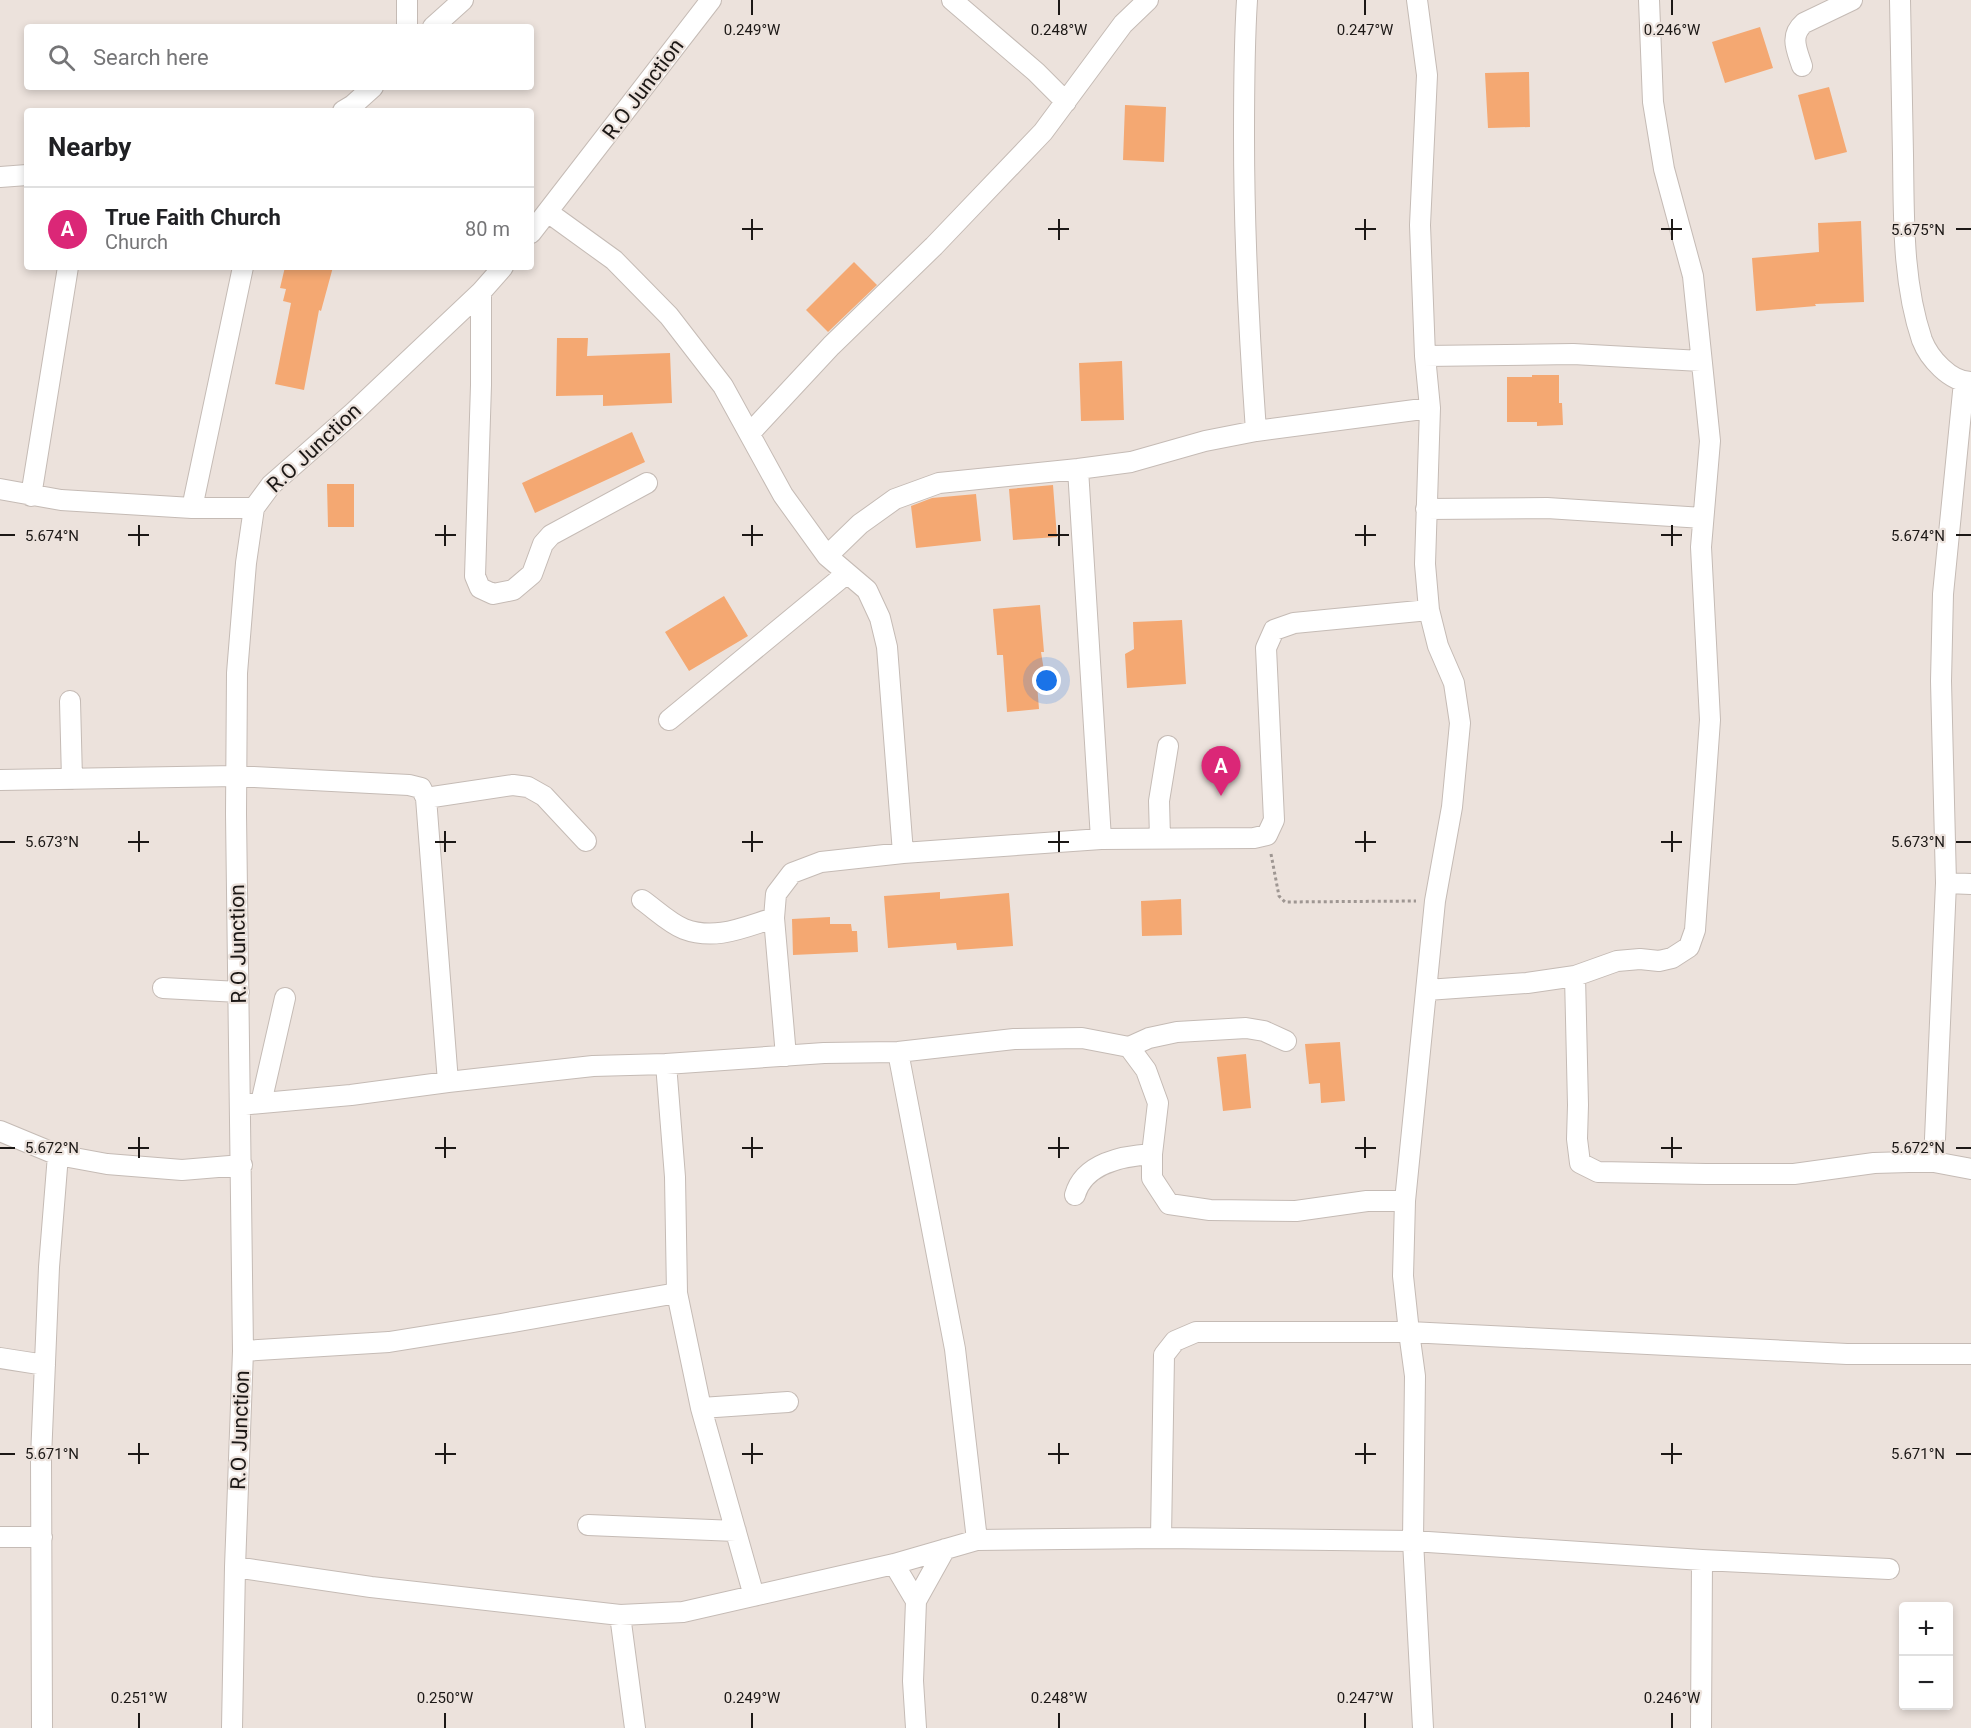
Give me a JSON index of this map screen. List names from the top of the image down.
{
  "streets": {
    "street": ["R.O Junction"]
  },
  "page": {
    "search": "Search here",
    "heading": "Nearby",
    "list": [
      {
        "mark": "A",
        "name": "True Faith Church",
        "note": "Church",
        "value": "80 m"
      }
    ],
    "pins": "A",
    "map_buttons": ["+", "−"]
  },
  "coordinates": [
    "0.249°W",
    "0.248°W",
    "0.247°W",
    "0.246°W",
    "5.675°N",
    "5.674°N",
    "5.673°N",
    "5.672°N",
    "5.671°N",
    "0.251°W",
    "0.250°W"
  ]
}
